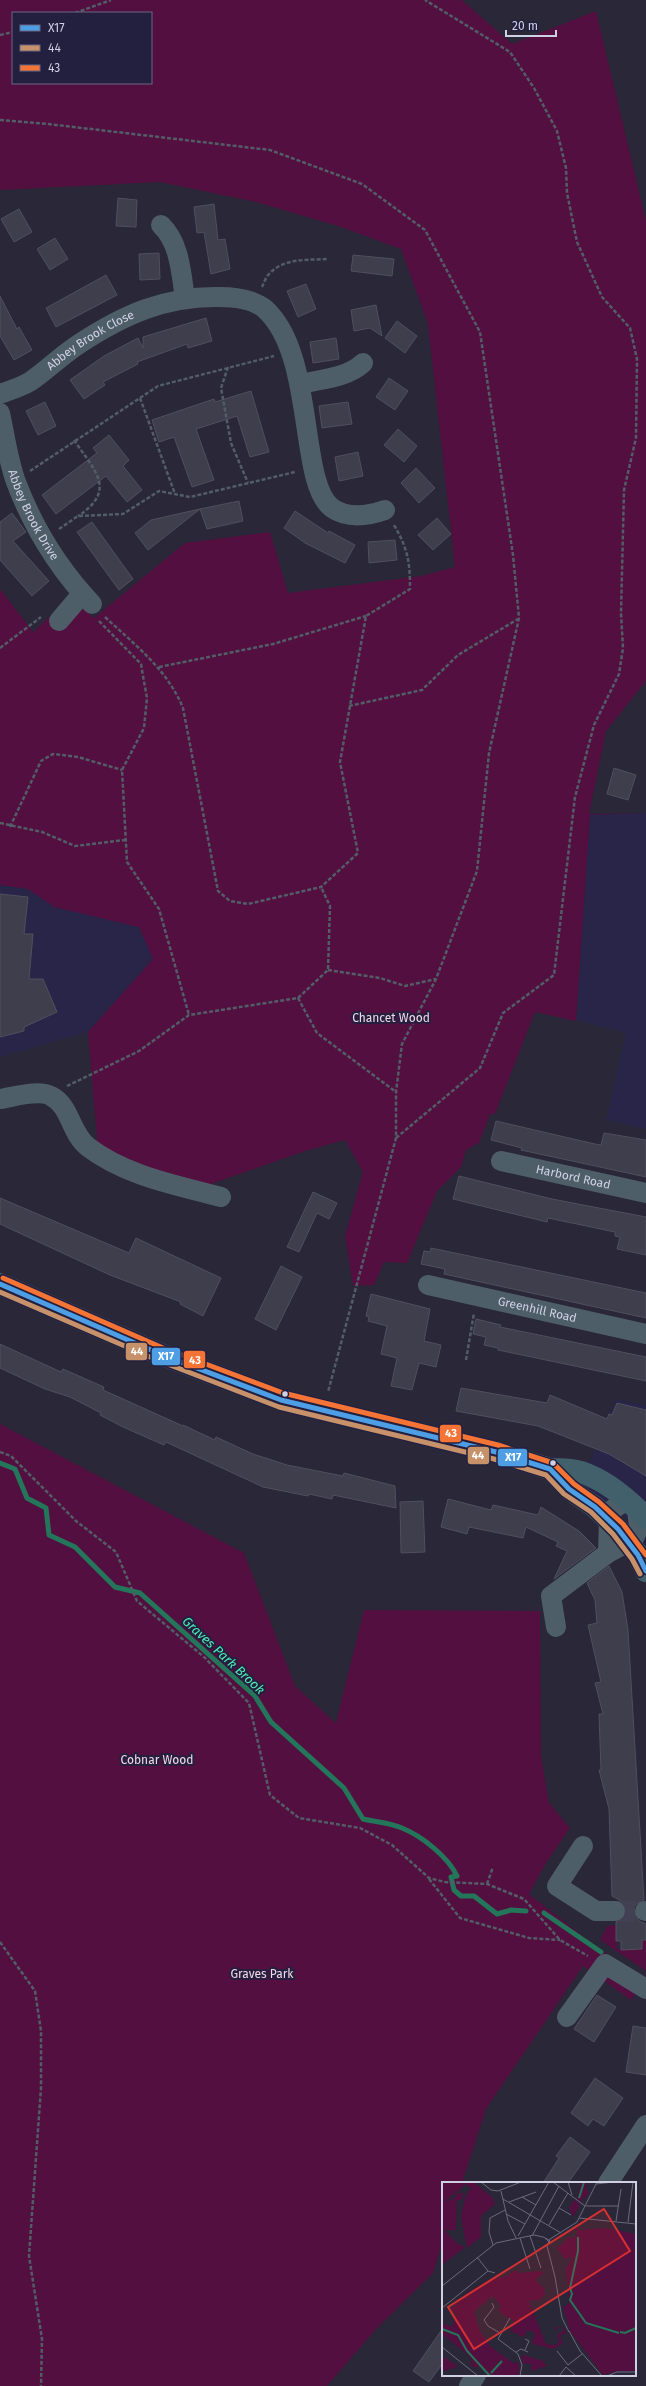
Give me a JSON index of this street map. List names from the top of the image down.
{
  "streets": {
    "street": [
      "Abbey Brook Close",
      "Abbey Brook Drive",
      "Harbord Road",
      "Greenhill Road"
    ]
  },
  "water": ["Graves Park Brook"],
  "parks": ["Chancet Wood", "Cobnar Wood", "Graves Park"],
  "lines": ["transit line 43", "transit line X17", "transit line 44"],
  "legend": ["X17", "44", "43"],
  "scale_bar": "20 m"
}
